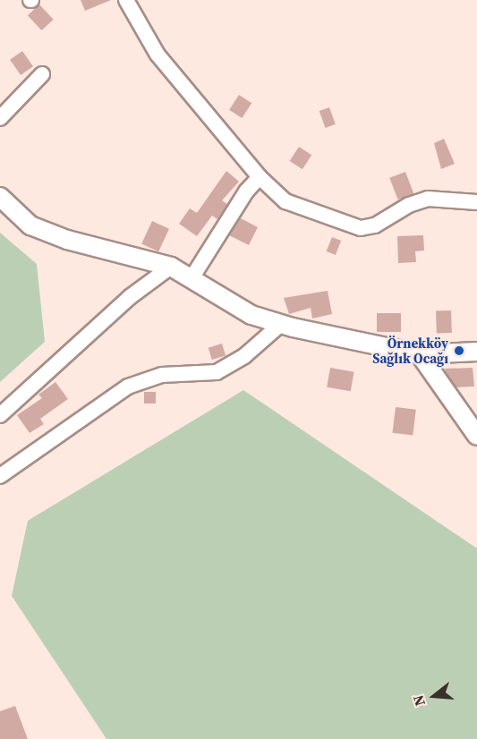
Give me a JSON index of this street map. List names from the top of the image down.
{
  "places": ["Örnekköy Sağlık Ocağı"],
  "north": "left"
}
